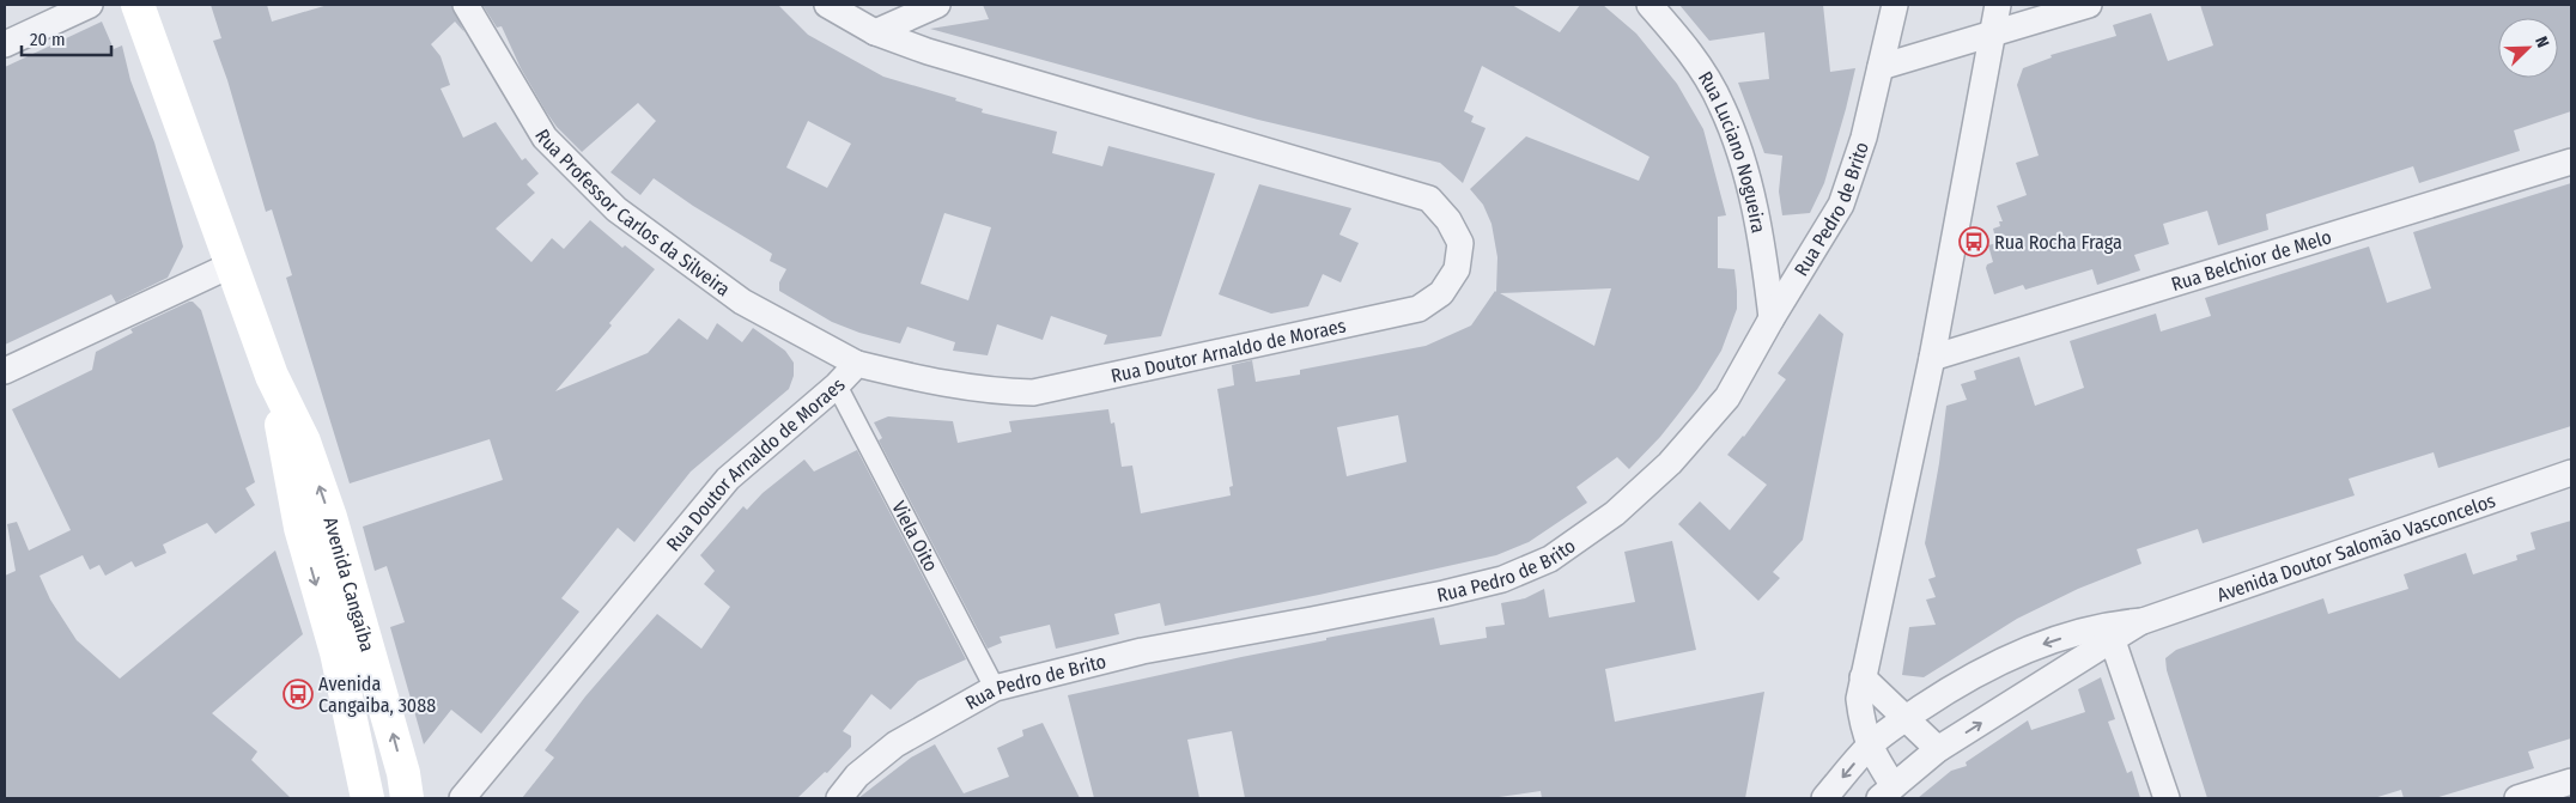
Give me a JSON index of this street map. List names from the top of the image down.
{
  "streets": {
    "main road": ["Avenida Cangaíba"],
    "street": [
      "Rua Luciano Nogueira",
      "Rua Pedro de Brito",
      "Rua Professor Carlos da Silveira",
      "Rua Belchior de Melo",
      "Rua Doutor Arnaldo de Moraes",
      "Viela Oito",
      "Avenida Doutor Salomão Vasconcelos"
    ]
  },
  "crossings": [
    ["Rua Luciano Nogueira", "Rua Pedro de Brito"],
    ["Rua Pedro de Brito", "Viela Oito"],
    ["Rua Professor Carlos da Silveira", "Rua Doutor Arnaldo de Moraes"],
    ["Rua Doutor Arnaldo de Moraes", "Viela Oito"]
  ],
  "places": {
    "bus stop": ["Rua Rocha Fraga", "Avenida Cangaiba, 3088"]
  },
  "scale_bar": "20 m",
  "north": "top right"
}
